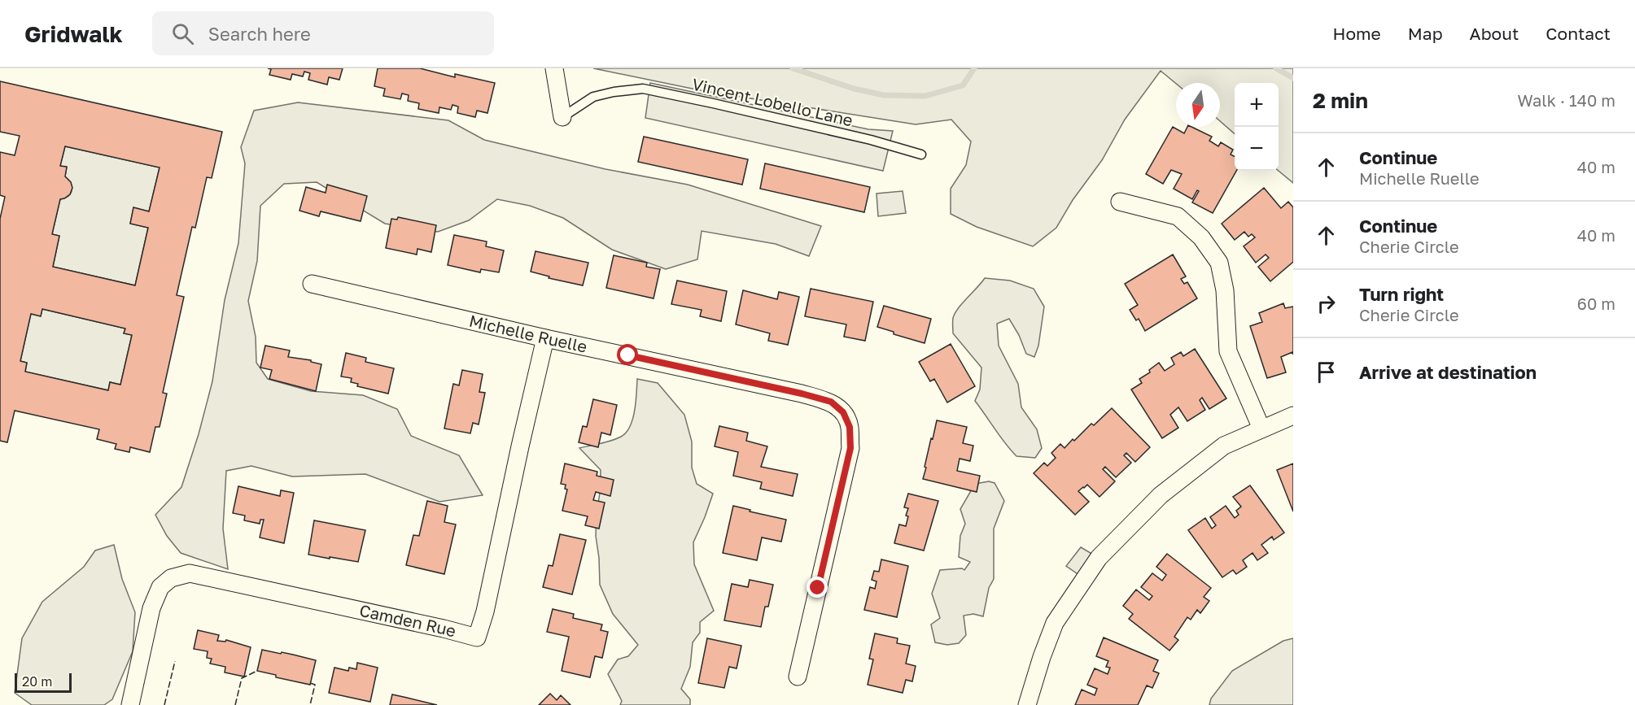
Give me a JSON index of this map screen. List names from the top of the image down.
{
  "streets": {
    "street": ["Michelle Ruelle", "Camden Rue"],
    "lane": ["Vincent Lobello Lane"]
  },
  "crossings": [
    ["Michelle Ruelle", "Camden Rue"]
  ],
  "scale_bar": "20 m",
  "north": "bottom",
  "page": {
    "header": "Gridwalk",
    "search": "Search here",
    "nav": [
      "Home",
      "Map",
      "About",
      "Contact"
    ],
    "heading": ["2 min", "Walk · 140 m"],
    "map_buttons": ["+", "−"],
    "list": [
      ["Continue", "Michelle Ruelle", "40 m"],
      ["Continue", "Cherie Circle", "40 m"],
      ["Turn right", "Cherie Circle", "60 m"],
      "Arrive at destination"
    ],
    "scale": "20 m"
  }
}
